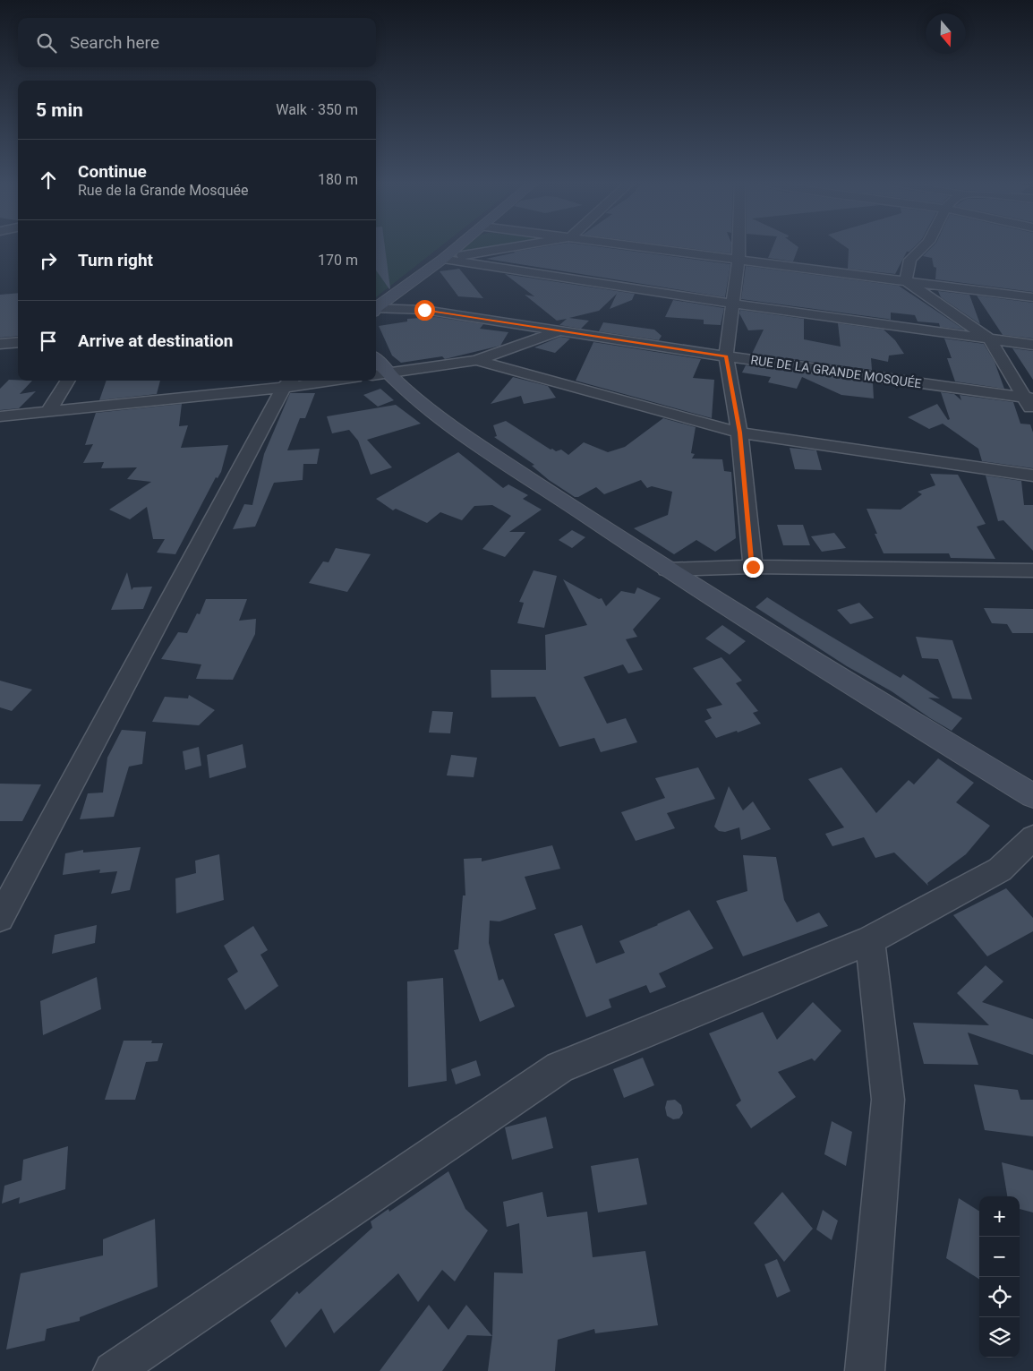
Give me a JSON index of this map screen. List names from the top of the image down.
{
  "streets": {
    "street": ["RUE DE LA GRANDE MOSQUÉE"]
  },
  "north": "bottom",
  "page": {
    "search": "Search here",
    "heading": ["5 min", "Walk · 350 m"],
    "list": [
      ["Continue", "Rue de la Grande Mosquée", "180 m"],
      ["Turn right", "170 m"],
      "Arrive at destination"
    ],
    "map_buttons": ["+", "−"]
  }
}
